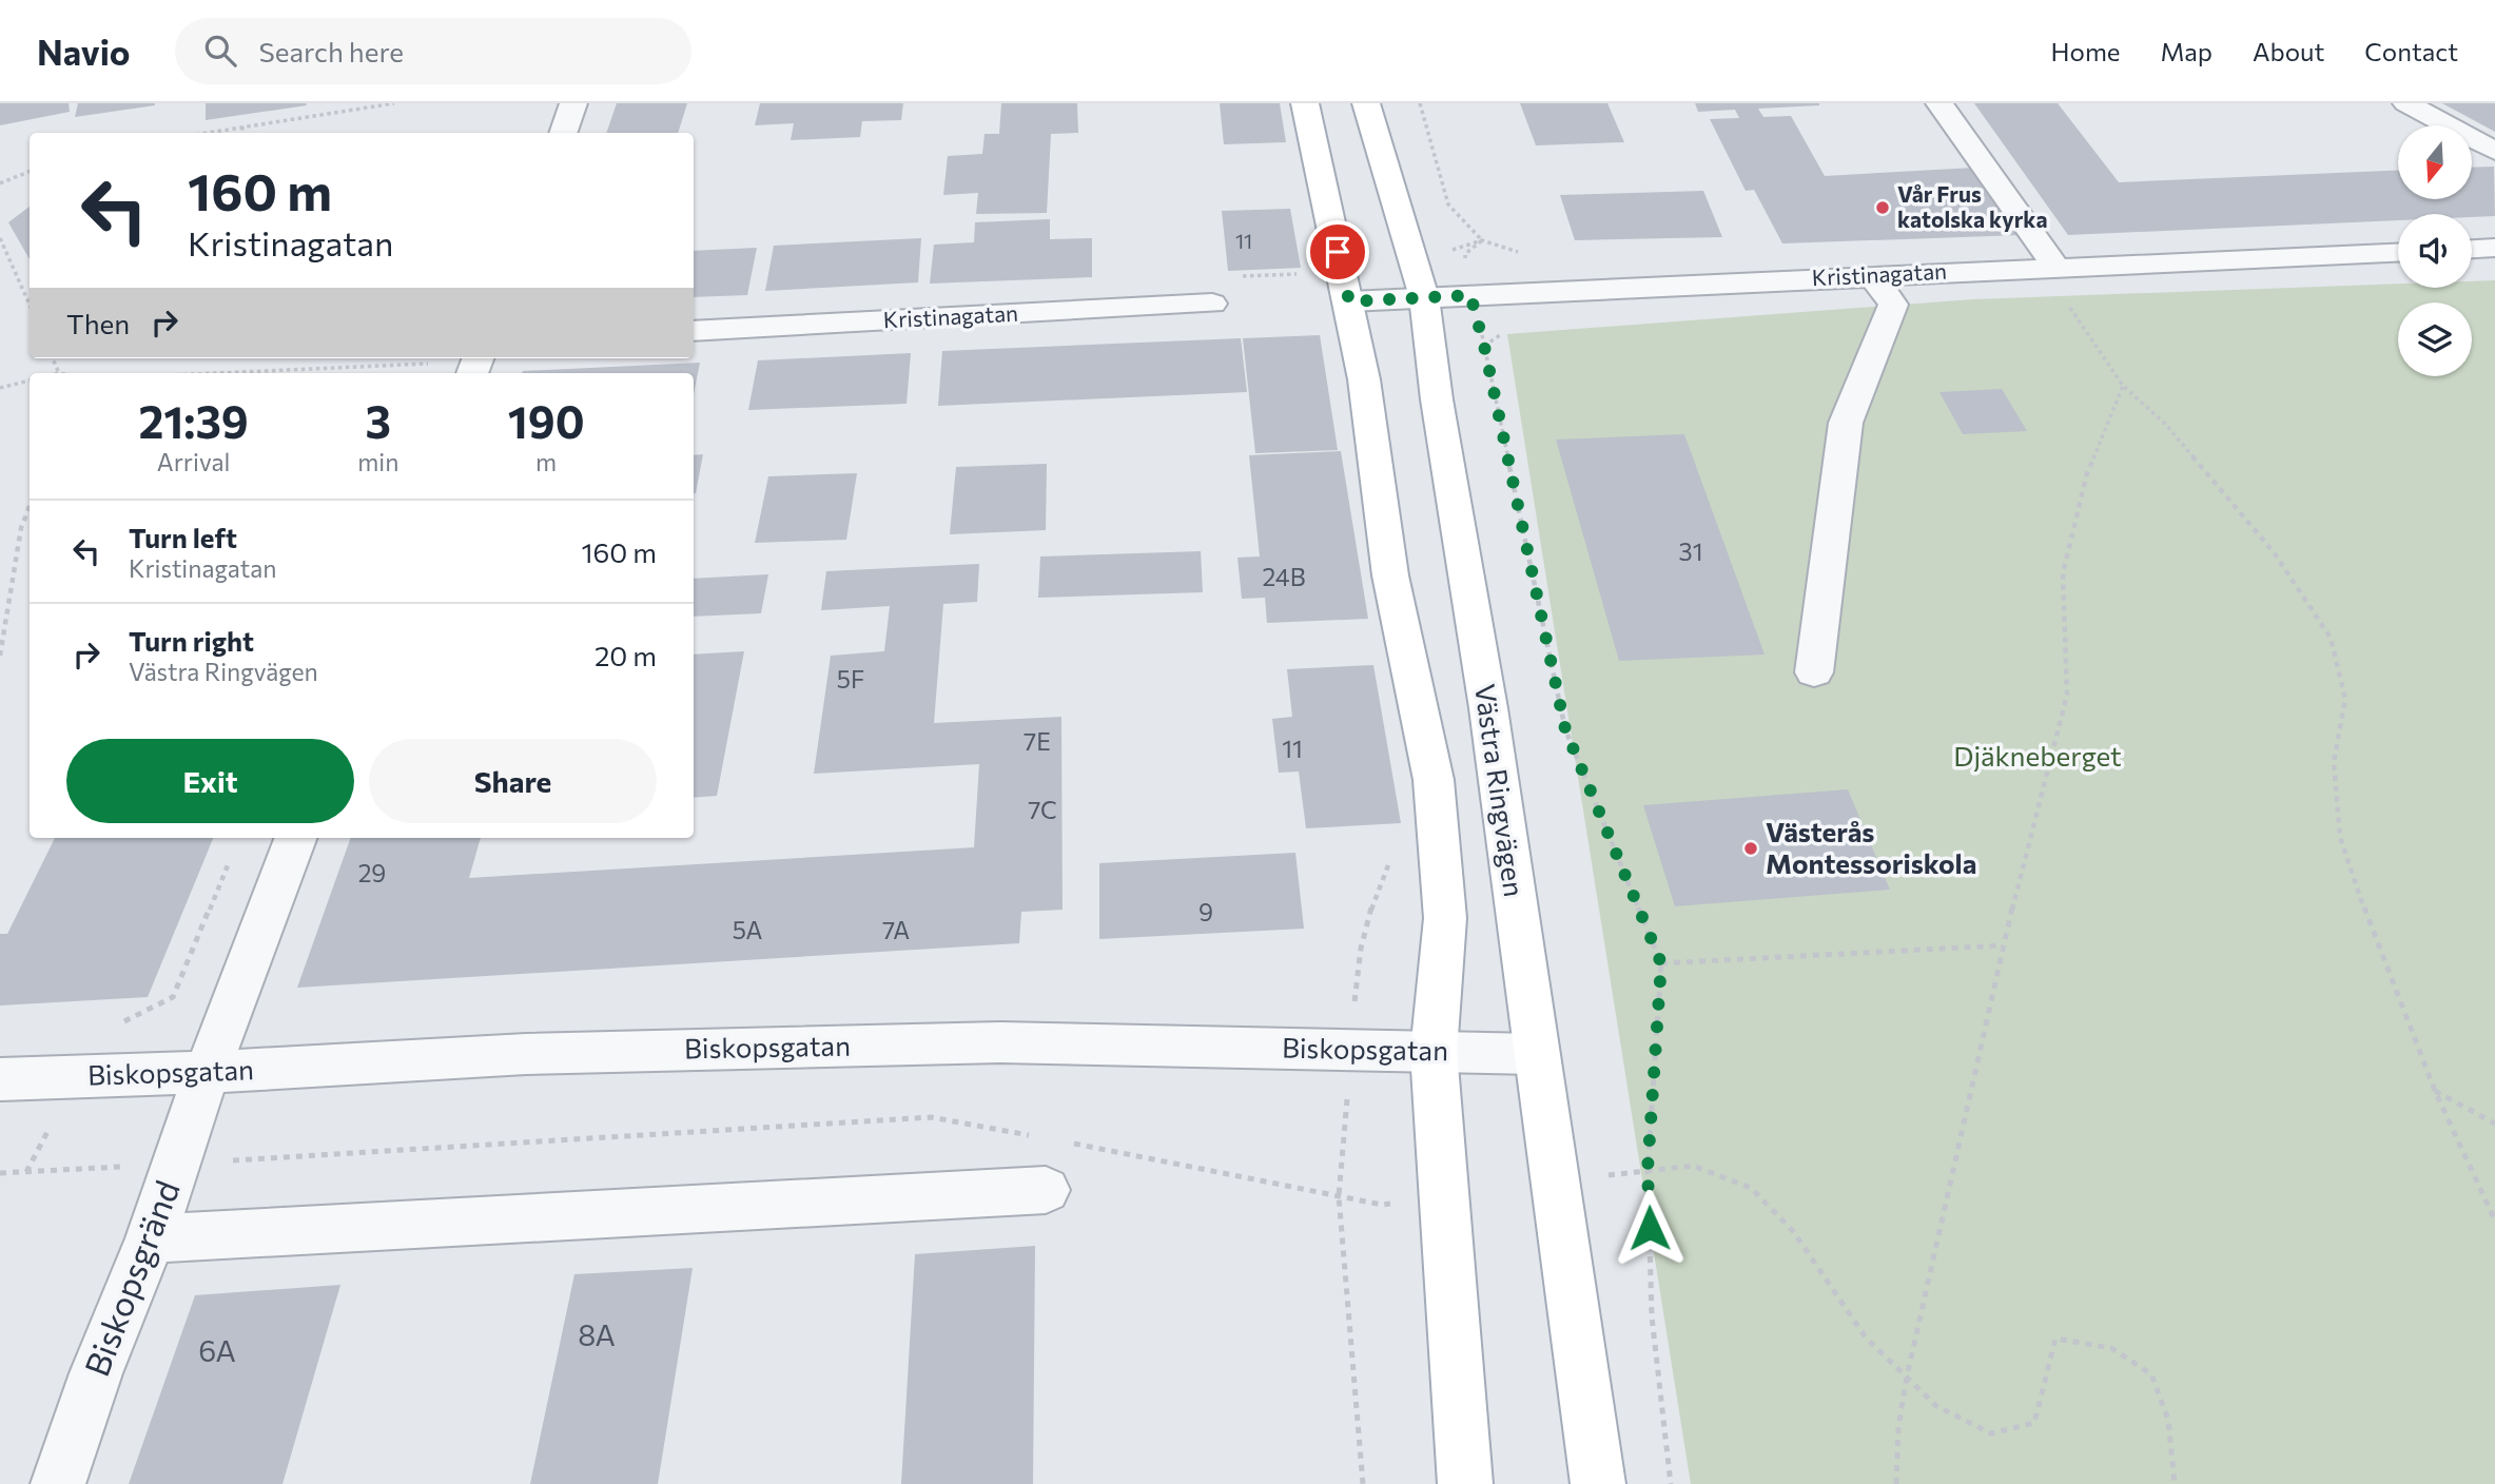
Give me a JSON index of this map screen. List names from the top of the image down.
{
  "streets": {
    "main road": ["Västra Ringvägen"],
    "street": ["Kristinagatan", "Biskopsgatan", "Biskopsgränd"]
  },
  "crossings": [
    ["Kristinagatan", "Västra Ringvägen"],
    ["Västra Ringvägen", "Biskopsgatan"],
    ["Biskopsgatan", "Biskopsgränd"]
  ],
  "parks": ["Djäkneberget"],
  "places": ["Vår Frus katolska kyrka", "Västerås Montessoriskola"],
  "house_numbers": [
    "11",
    "31",
    "24B",
    "5F",
    "7E",
    "11",
    "7C",
    "29",
    "9",
    "5A",
    "7A",
    "8A",
    "6A"
  ],
  "north": "bottom",
  "page": {
    "header": "Navio",
    "search": "Search here",
    "nav": [
      "Home",
      "Map",
      "About",
      "Contact"
    ],
    "turn": ["160 m", "Kristinagatan"],
    "then": "Then",
    "eta": [
      "21:39",
      "Arrival",
      "3",
      "min",
      "190",
      "m"
    ],
    "list": [
      {
        "name": "Turn left",
        "note": "Kristinagatan",
        "value": "160 m"
      },
      {
        "name": "Turn right",
        "note": "Västra Ringvägen",
        "value": "20 m"
      }
    ],
    "buttons": ["Exit", "Share"]
  }
}
